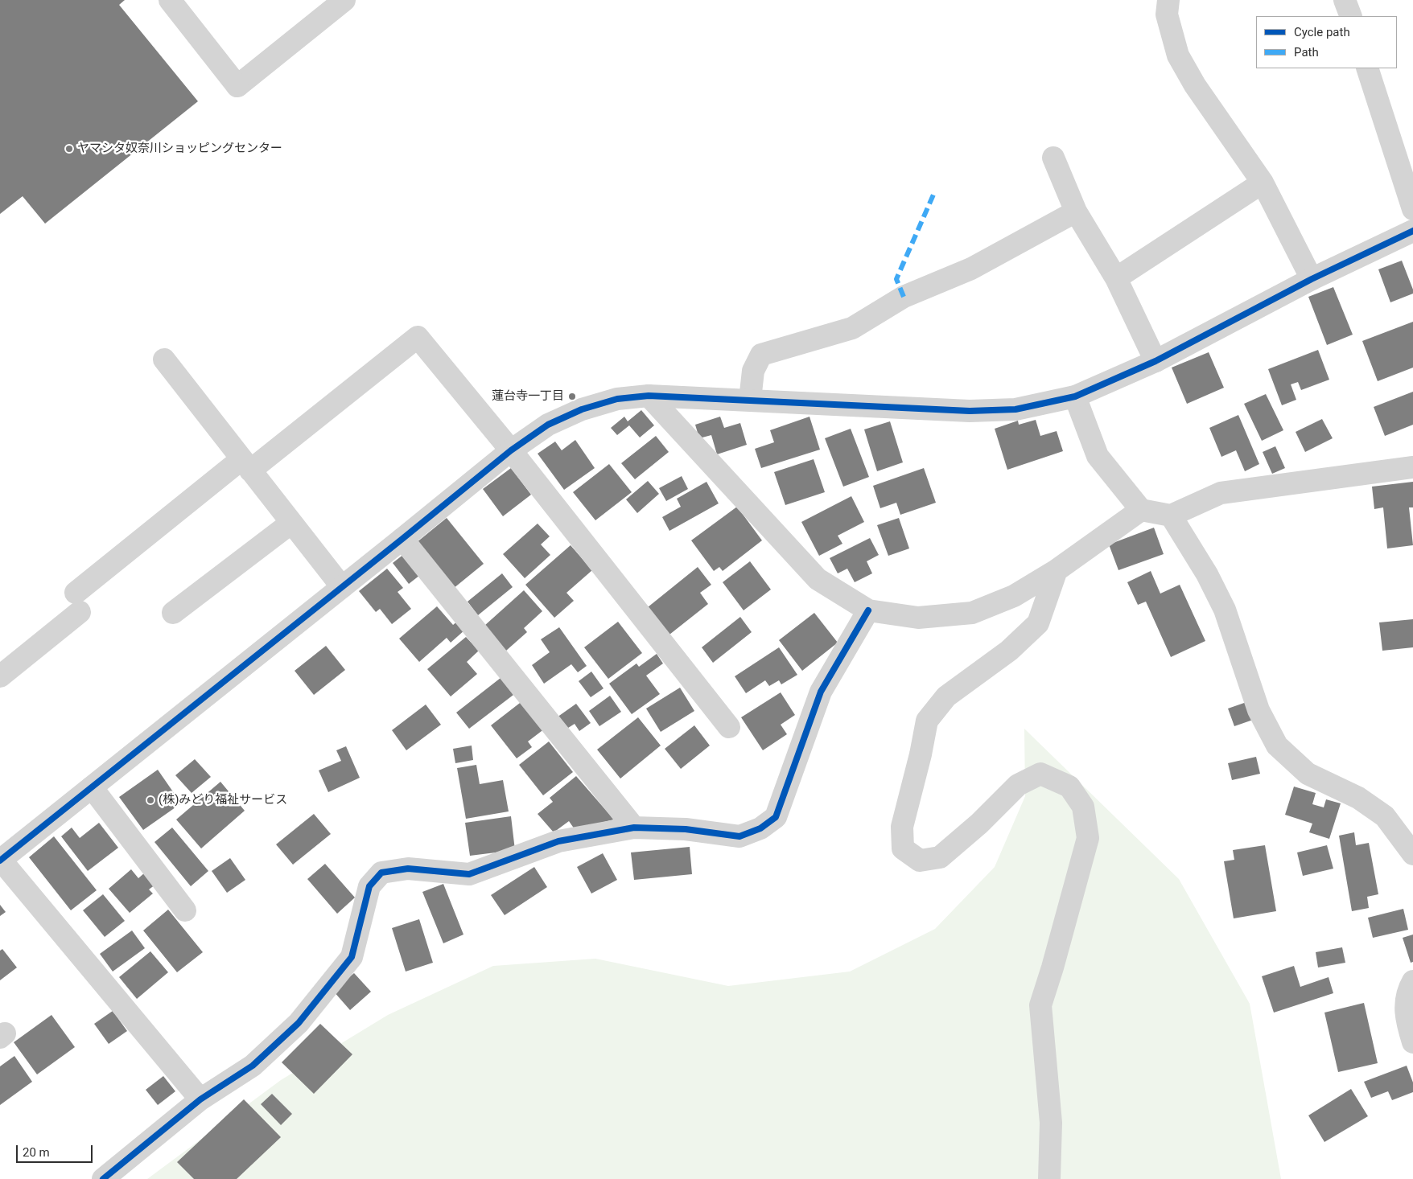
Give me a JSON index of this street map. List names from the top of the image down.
{
  "places": ["ヤマシタ奴奈川ショッピングセンター", "蓮台寺一丁目", "(株)みどり福祉サービス"],
  "legend": ["Cycle path", "Path"],
  "scale_bar": "20 m"
}
